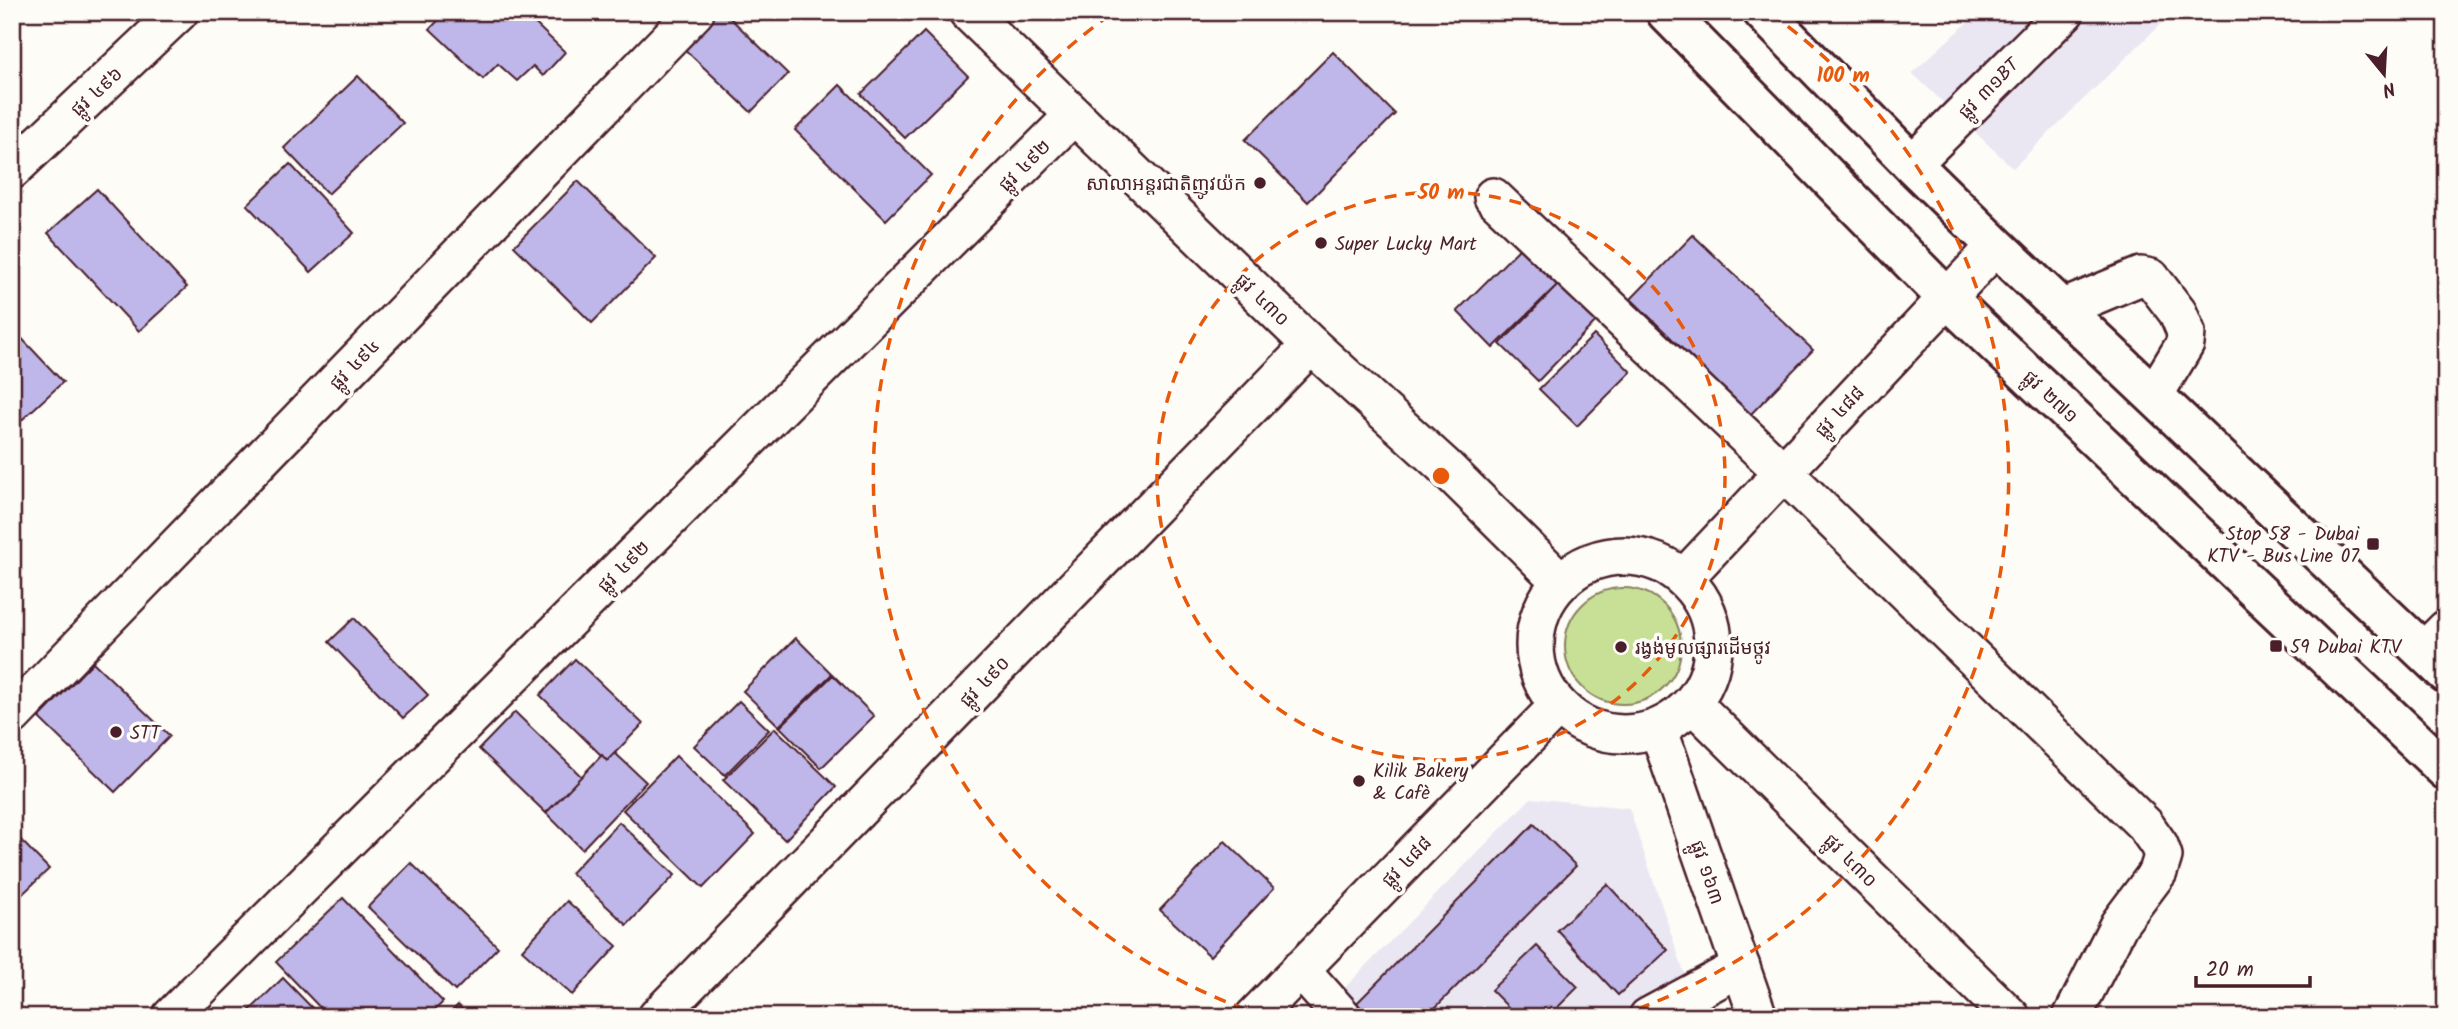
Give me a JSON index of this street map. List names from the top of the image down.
{
  "streets": {
    "main road": ["ផ្លូវ ២៧១"],
    "street": [
      "ផ្លូវ ៣១BT",
      "ផ្លូវ ៤៩៦",
      "ផ្លូវ ៤៩២",
      "ផ្លូវ ៤៣០",
      "ផ្លូវ ៤៩៤",
      "ផ្លូវ ៤៨៨",
      "ផ្លូវ ៤៩០",
      "ផ្លូវ ១៦៣"
    ]
  },
  "crossings": [
    ["ផ្លូវ ៤៩២", "ផ្លូវ ៤៣០"],
    ["ផ្លូវ ៤៣០", "ផ្លូវ ៤៨៨"],
    ["ផ្លូវ ៤៣០", "ផ្លូវ ៤៩០"],
    ["ផ្លូវ ៤៣០", "ផ្លូវ ១៦៣"],
    ["ផ្លូវ ២៧១", "ផ្លូវ ៤៨៨"],
    ["ផ្លូវ ៤៨៨", "ផ្លូវ ១៦៣"]
  ],
  "places": {
    "other": [
      "សាលាអន្តរជាតិញូវយ៉ក",
      "Super Lucky Mart",
      "រង្វង់មូលផ្សារដើមថ្កូវ",
      "STT",
      "Kilik Bakery & Cafè"
    ],
    "transit": ["Stop 58 - Dubai KTV - Bus Line 07", "59 Dubai KTV"]
  },
  "scale_bar": "20 m",
  "north": "bottom",
  "rings": ["100 m", "50 m"]
}
